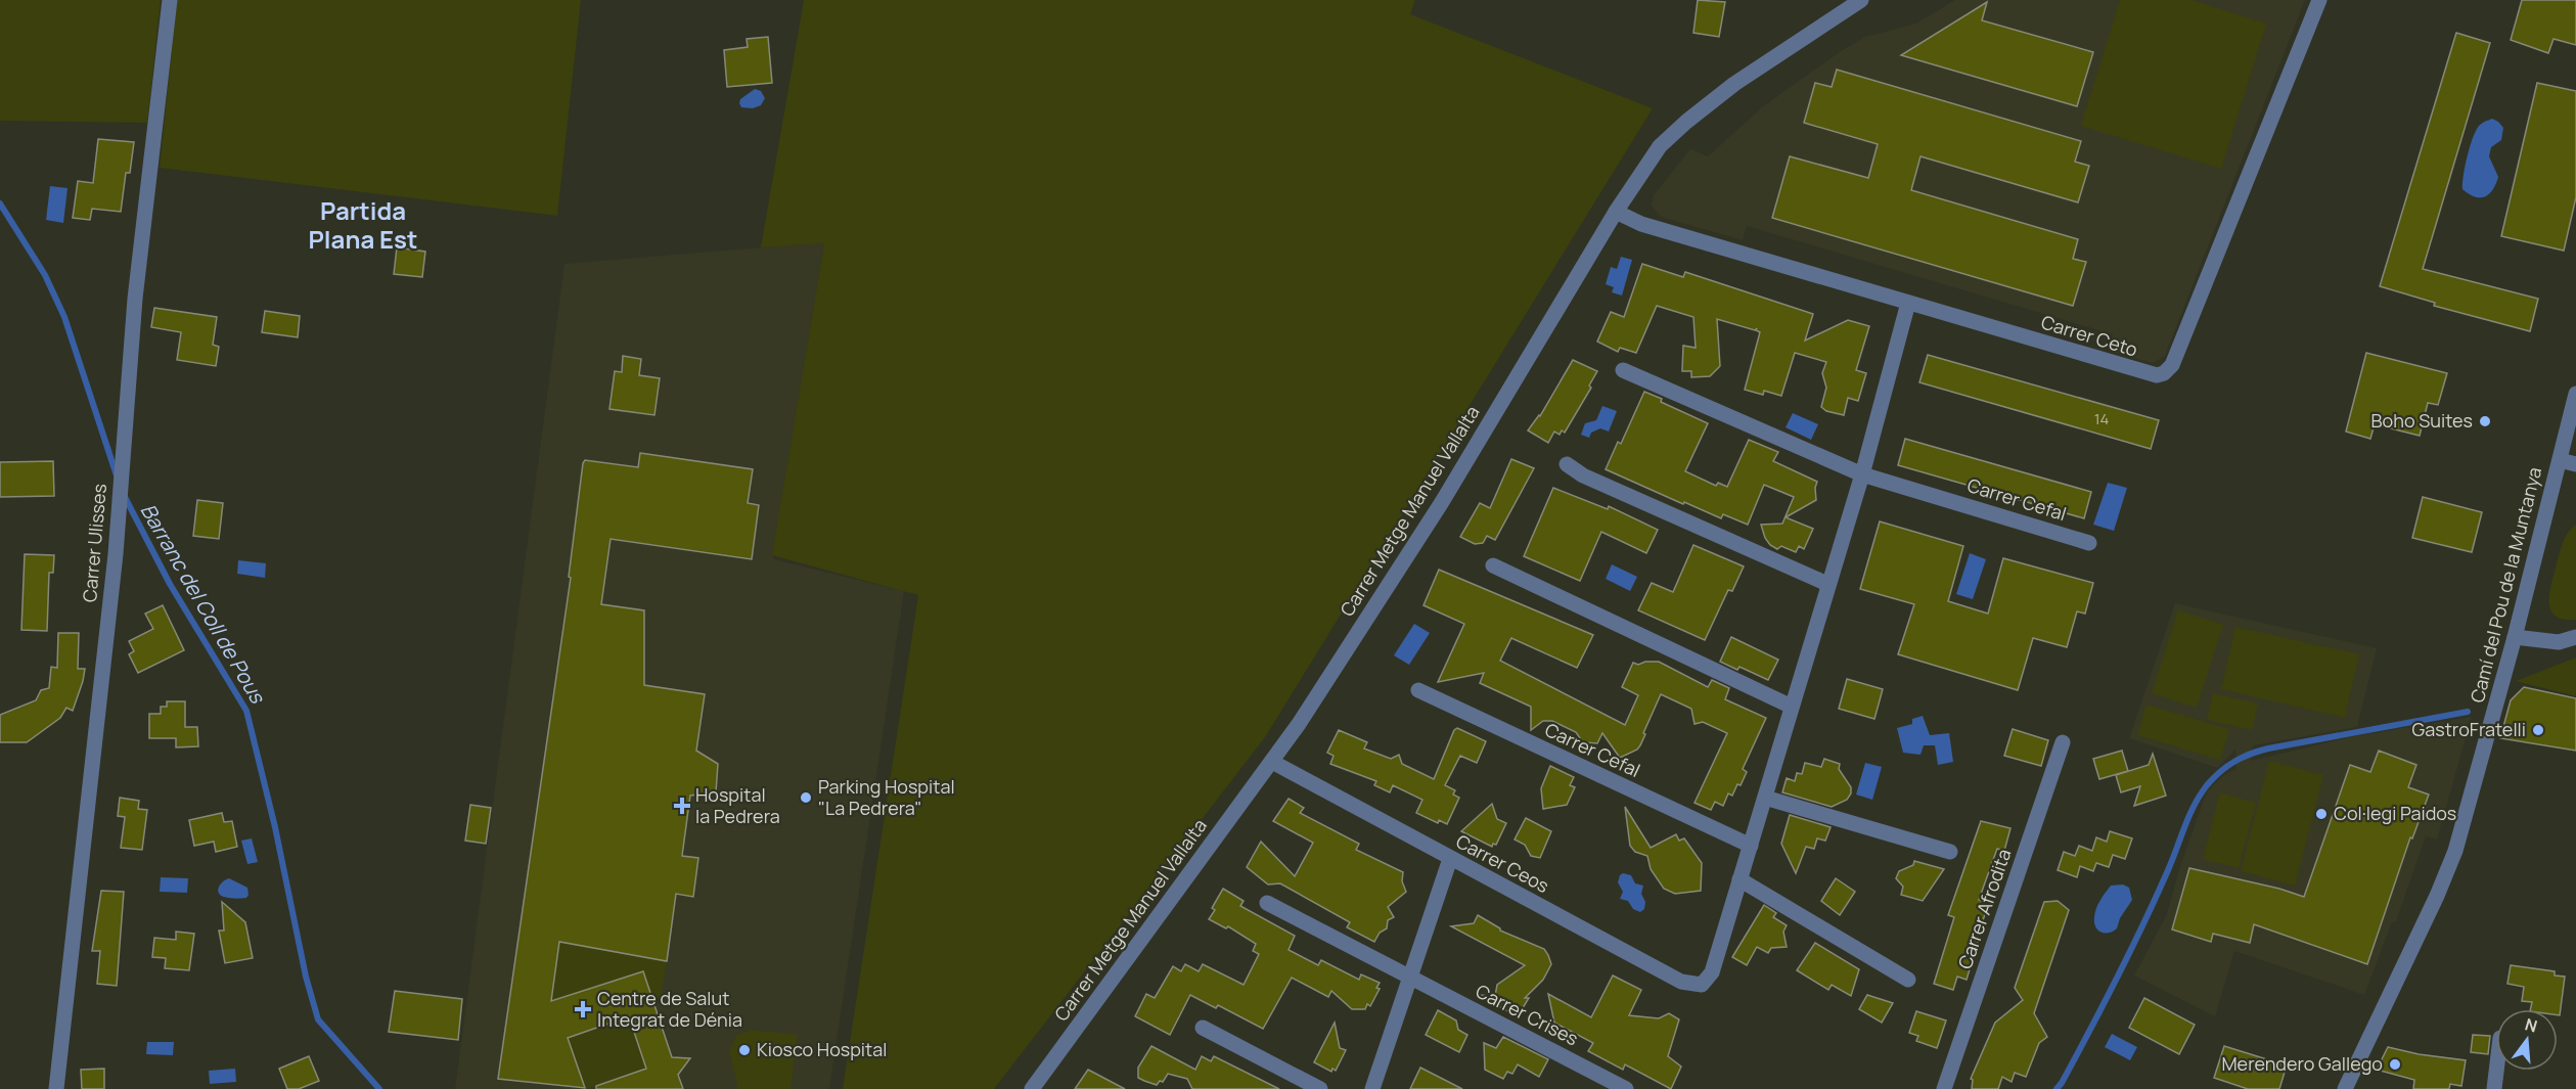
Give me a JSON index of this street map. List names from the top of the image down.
{
  "streets": {
    "street": [
      "Carrer Ceto",
      "Carrer Cefal",
      "Carrer Metge Manuel Vallalta",
      "Carrer Ulisses",
      "Camí del Pou de la Muntanya",
      "Carrer Ceos",
      "Carrer Afrodita",
      "Carrer Crises"
    ]
  },
  "crossings": [
    ["Carrer Ceto", "Carrer Metge Manuel Vallalta"],
    ["Carrer Metge Manuel Vallalta", "Carrer Ceos"]
  ],
  "districts": ["Partida Plana Est"],
  "water": ["Barranc del Coll de Pous"],
  "places": {
    "other": [
      "Boho Suites",
      "GastroFratelli",
      "Parking Hospital \"La Pedrera\"",
      "Col·legi Paidos",
      "Kiosco Hospital",
      "Merendero Gallego"
    ],
    "health": ["Hospital la Pedrera", "Centre de Salut Integrat de Dénia"]
  },
  "house_numbers": ["14"],
  "north": "top"
}
